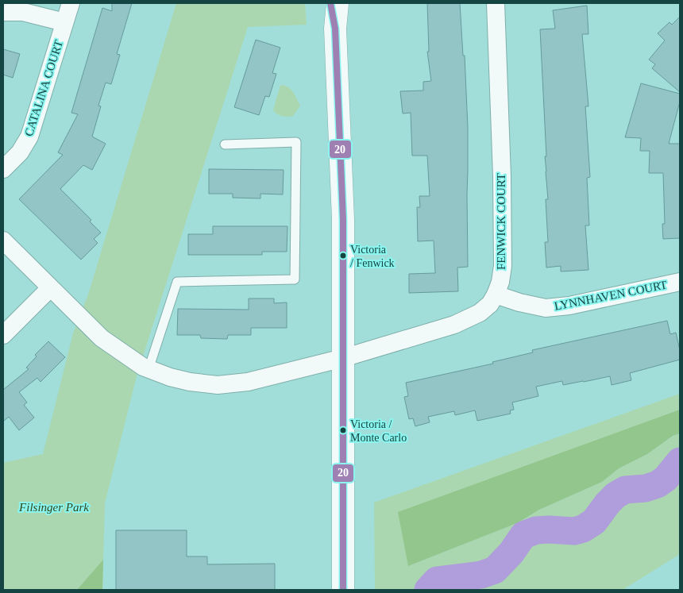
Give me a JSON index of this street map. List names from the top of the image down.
{
  "streets": {
    "street": ["CATALINA COURT", "FENWICK COURT", "LYNNHAVEN COURT"]
  },
  "crossings": [
    ["FENWICK COURT", "LYNNHAVEN COURT"]
  ],
  "parks": ["Filsinger Park"],
  "places": ["Victoria / Fenwick", "Victoria / Monte Carlo"],
  "lines": ["transit line 20"]
}
